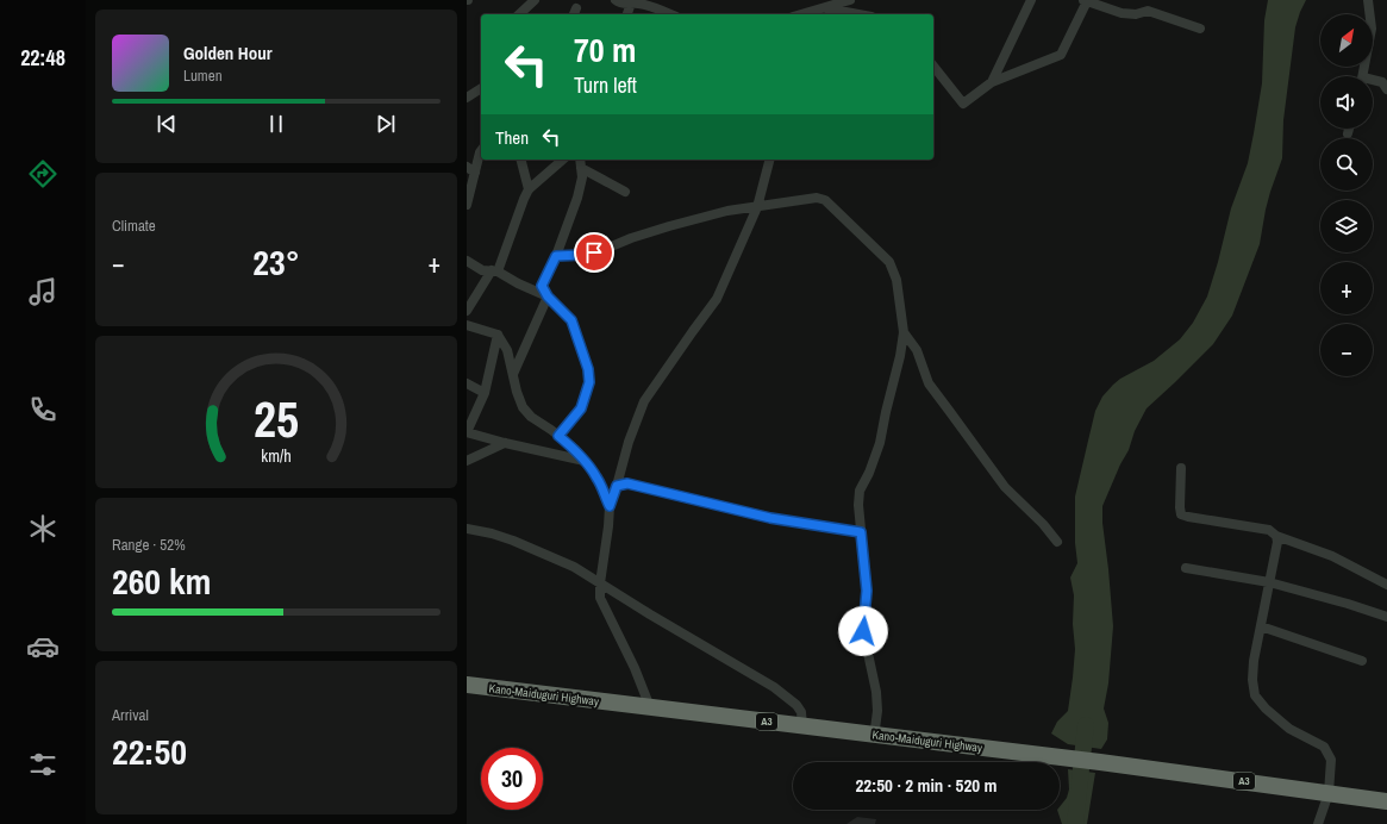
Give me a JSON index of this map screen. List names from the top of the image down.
{
  "streets": {
    "highway": ["Kano-Maiduguri Highway", "A3"]
  },
  "north": "top right",
  "page": {
    "tabs": "22:48",
    "map_buttons": ["+", "−"],
    "turn": ["70 m", "Turn left"],
    "song": ["Golden Hour", "Lumen"],
    "then": "Then",
    "tile": [
      "Climate",
      ["Range · 52%", "260 km"],
      ["Arrival", "22:50"]
    ],
    "heat": ["−", "23°", "+"],
    "limit": "30",
    "trip": "22:50 · 2 min · 520 m",
    "gauge": ["25", "km/h"]
  }
}
